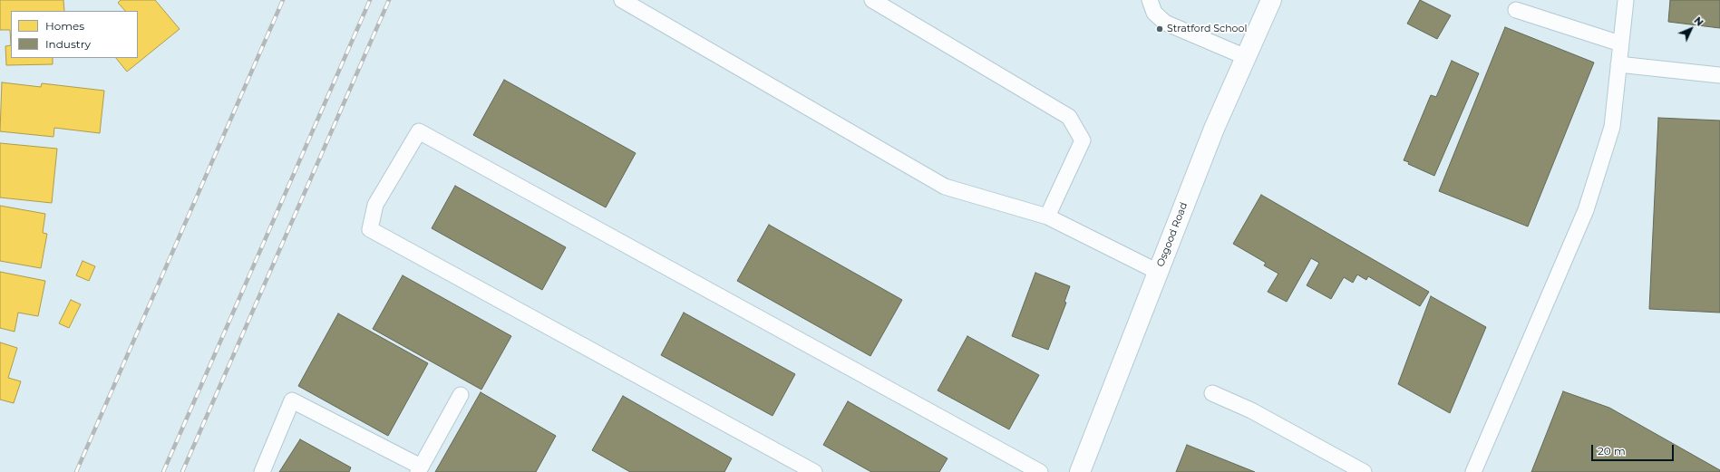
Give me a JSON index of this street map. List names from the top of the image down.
{
  "streets": {
    "main road": ["Osgood Road"]
  },
  "places": ["Stratford School"],
  "legend": ["Homes", "Industry"],
  "scale_bar": "20 m",
  "north": "top right"
}
